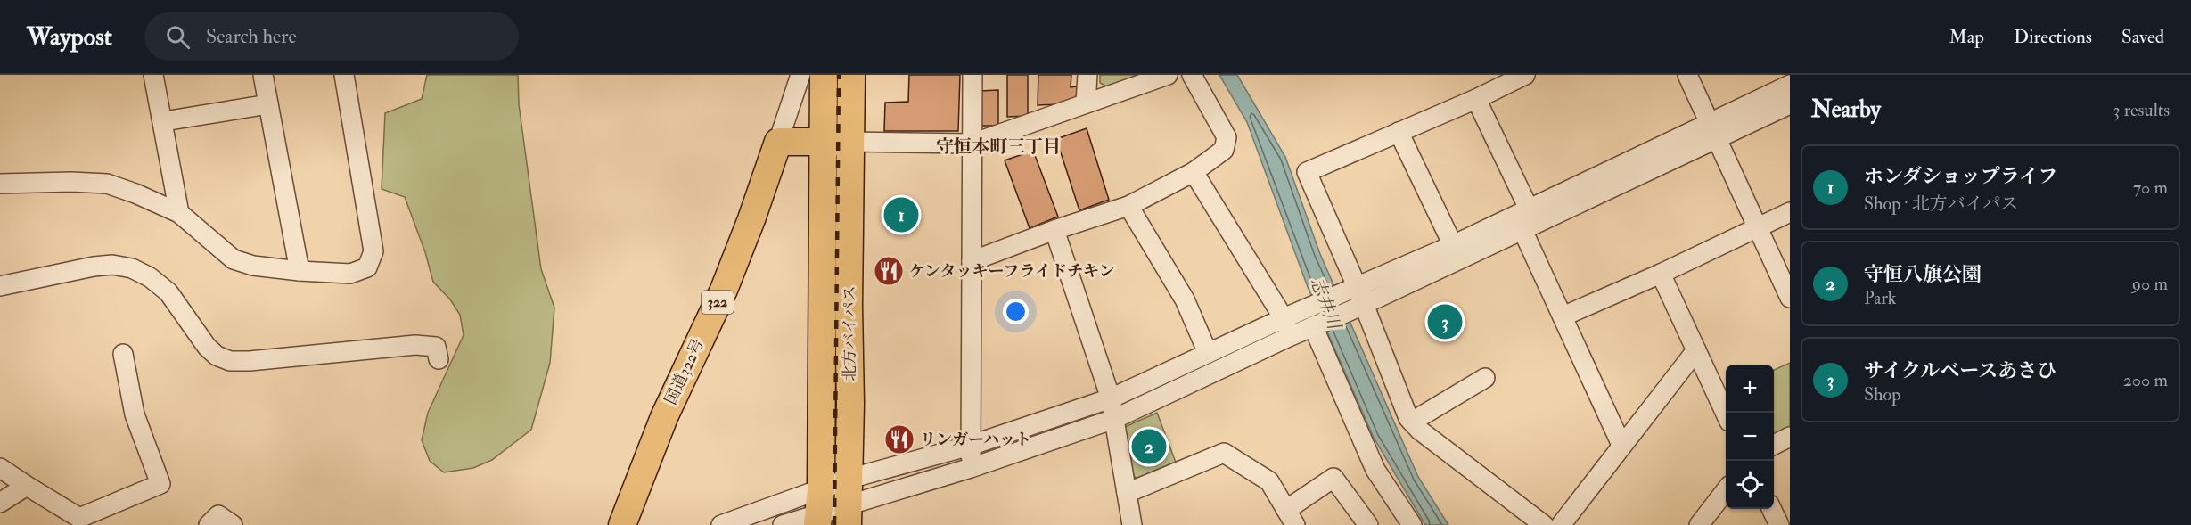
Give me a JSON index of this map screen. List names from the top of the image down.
{
  "streets": {
    "highway": ["322", "北方バイパス", "国道322号"]
  },
  "districts": ["守恒本町三丁目"],
  "water": ["志井川"],
  "places": {
    "restaurant": ["ケンタッキーフライドチキン", "リンガーハット"]
  },
  "page": {
    "header": "Waypost",
    "search": "Search here",
    "nav": ["Map", "Directions", "Saved"],
    "heading": ["Nearby", "3 results"],
    "list": [
      {
        "mark": "1",
        "name": "ホンダショップライフ",
        "note": "Shop · 北方バイパス",
        "value": "70 m"
      },
      {
        "mark": "2",
        "name": "守恒八旗公園",
        "note": "Park",
        "value": "90 m"
      },
      {
        "mark": "3",
        "name": "サイクルベースあさひ",
        "note": "Shop",
        "value": "200 m"
      }
    ],
    "pins": ["1", "3", "2"],
    "map_buttons": ["+", "−"]
  }
}
